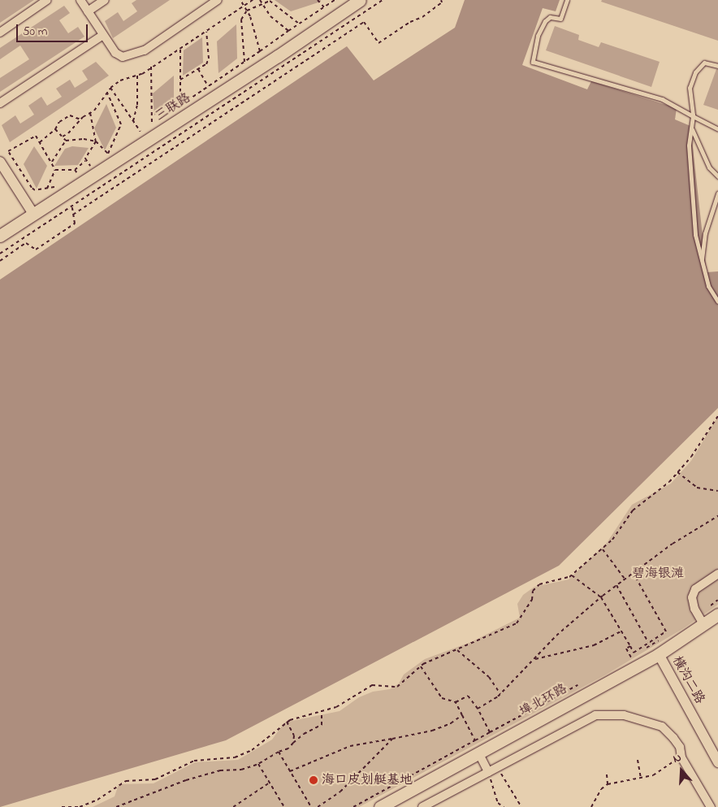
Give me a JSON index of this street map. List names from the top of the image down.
{
  "streets": {
    "main road": ["三联路", "埠北环路"],
    "street": ["横沟二路"]
  },
  "crossings": [
    ["横沟二路", "埠北环路"]
  ],
  "parks": ["碧海银滩"],
  "places": ["海口皮划艇基地"],
  "scale_bar": "50 m",
  "north": "top"
}
